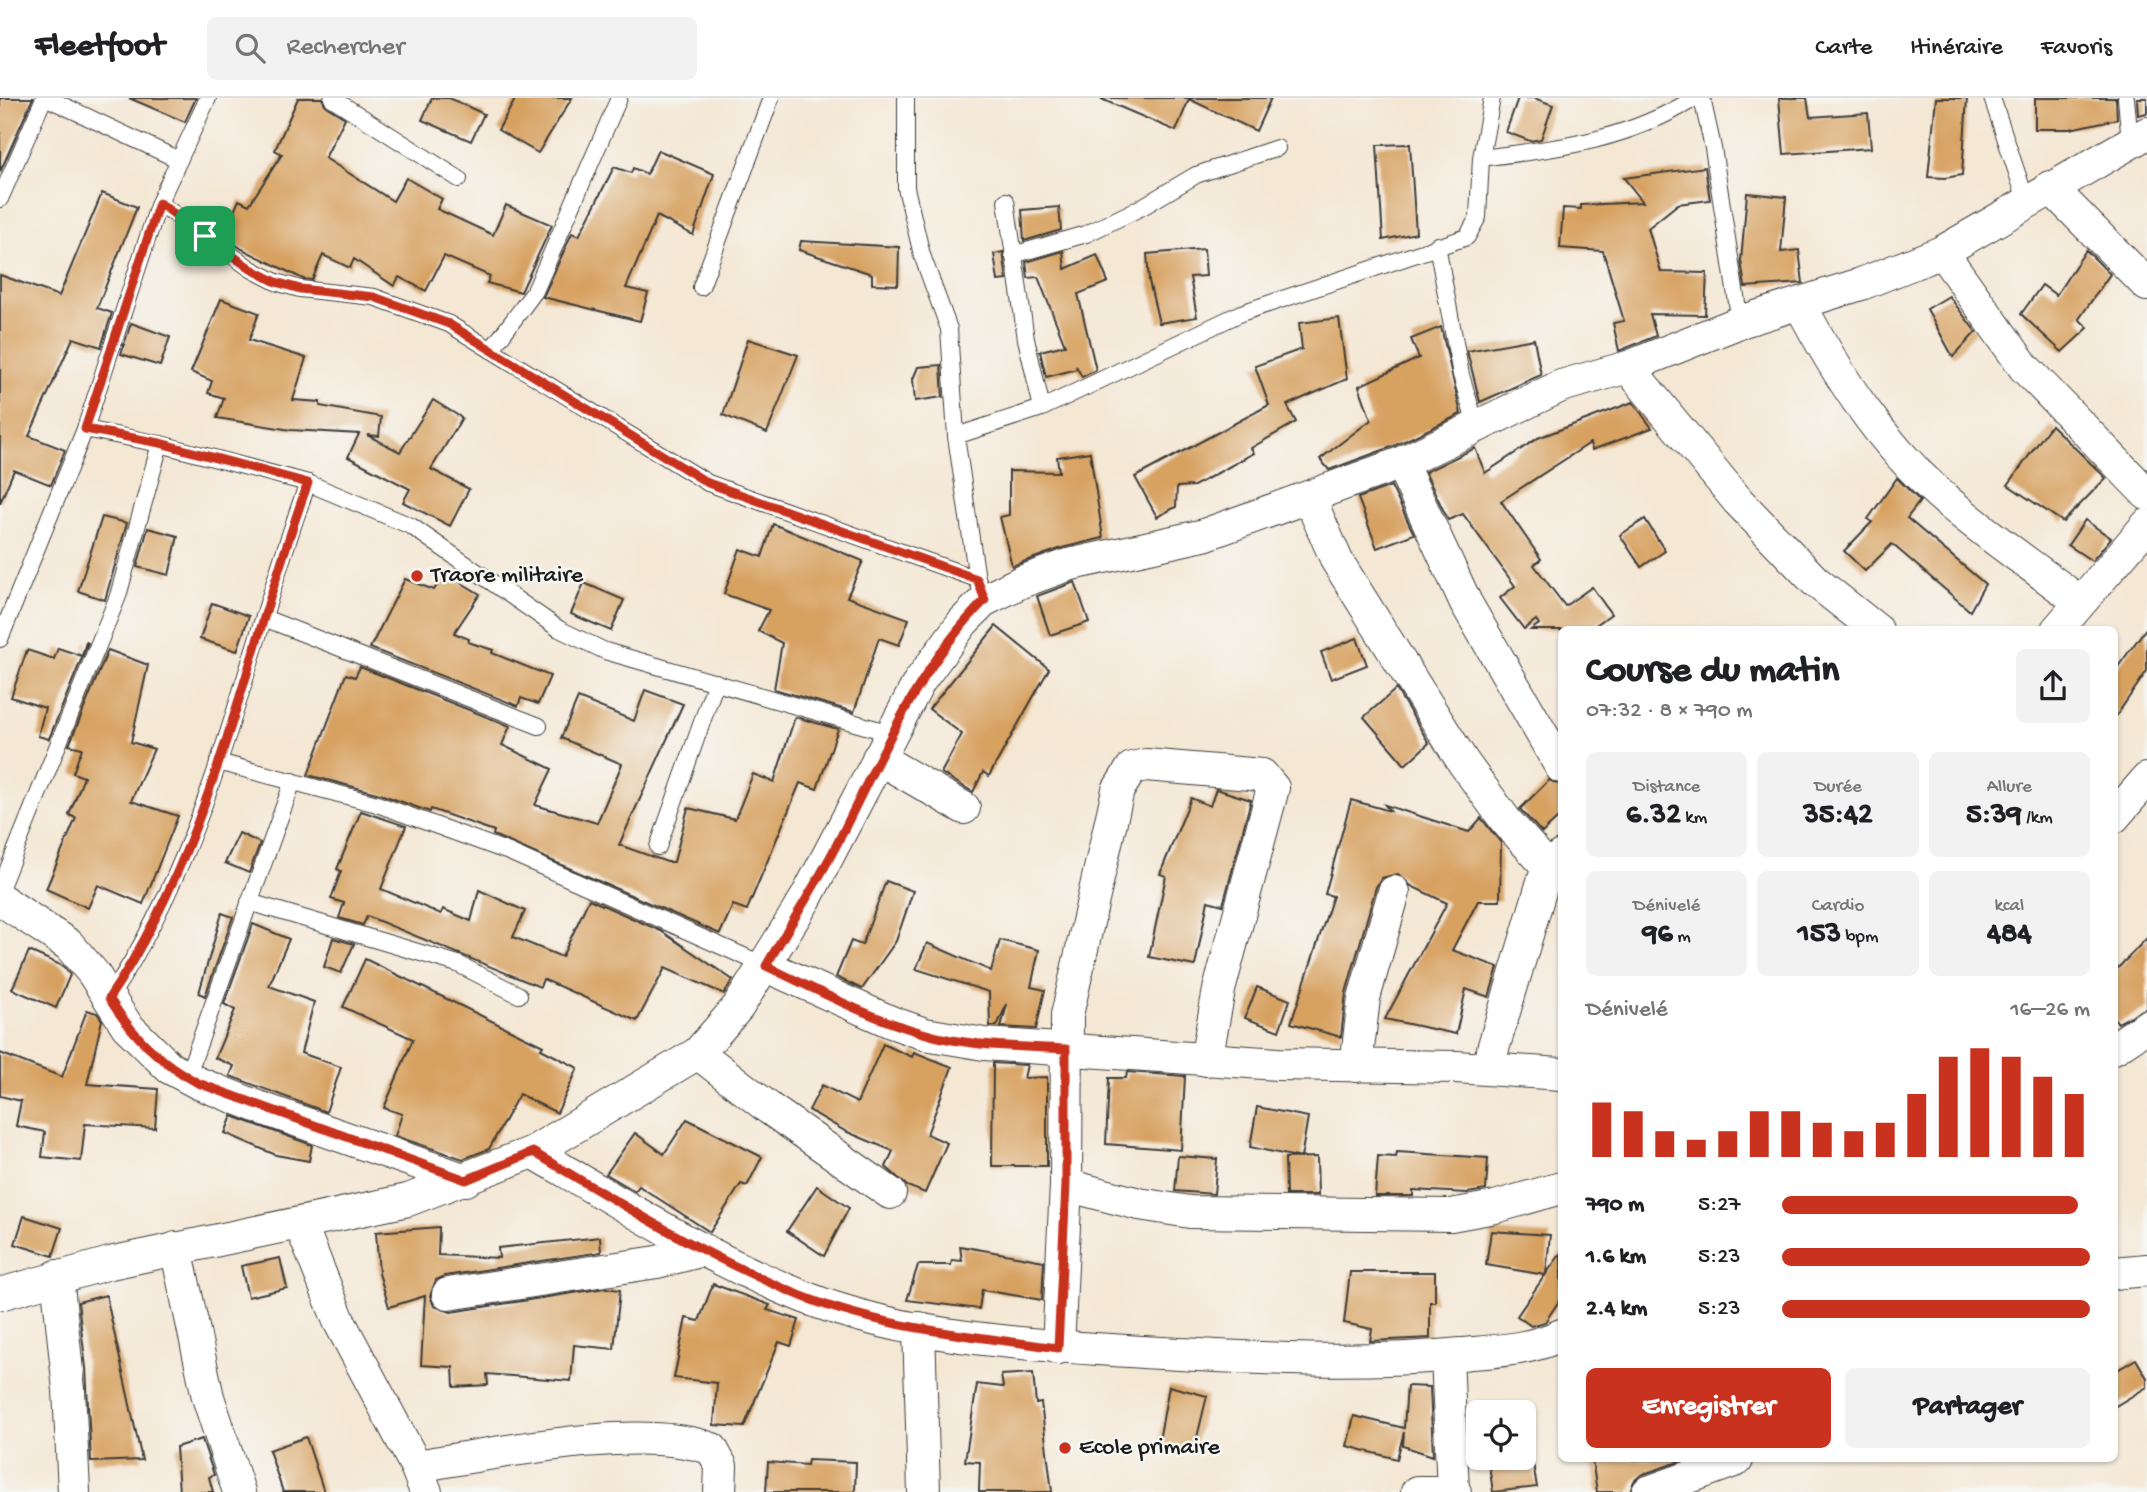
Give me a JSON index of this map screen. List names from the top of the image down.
{
  "places": ["Traore militaire", "Ecole primaire"],
  "page": {
    "header": "Fleetfoot",
    "search": "Rechercher",
    "nav": ["Carte", "Itinéraire", "Favoris"],
    "heading": ["Course du matin", "07:32 · 8 × 790 m"],
    "stats": [
      ["Distance", "6.32 km"],
      ["Durée", "35:42"],
      ["Allure", "5:39 /km"],
      ["Dénivelé", "96 m"],
      ["Cardio", "153 bpm"],
      ["kcal", "484"]
    ],
    "chart": ["Dénivelé", "16–26 m"],
    "list": [
      {
        "name": "790 m",
        "note": "5:27"
      },
      {
        "name": "1.6 km",
        "note": "5:23"
      },
      {
        "name": "2.4 km",
        "note": "5:23"
      }
    ],
    "buttons": ["Enregistrer", "Partager"]
  }
}
